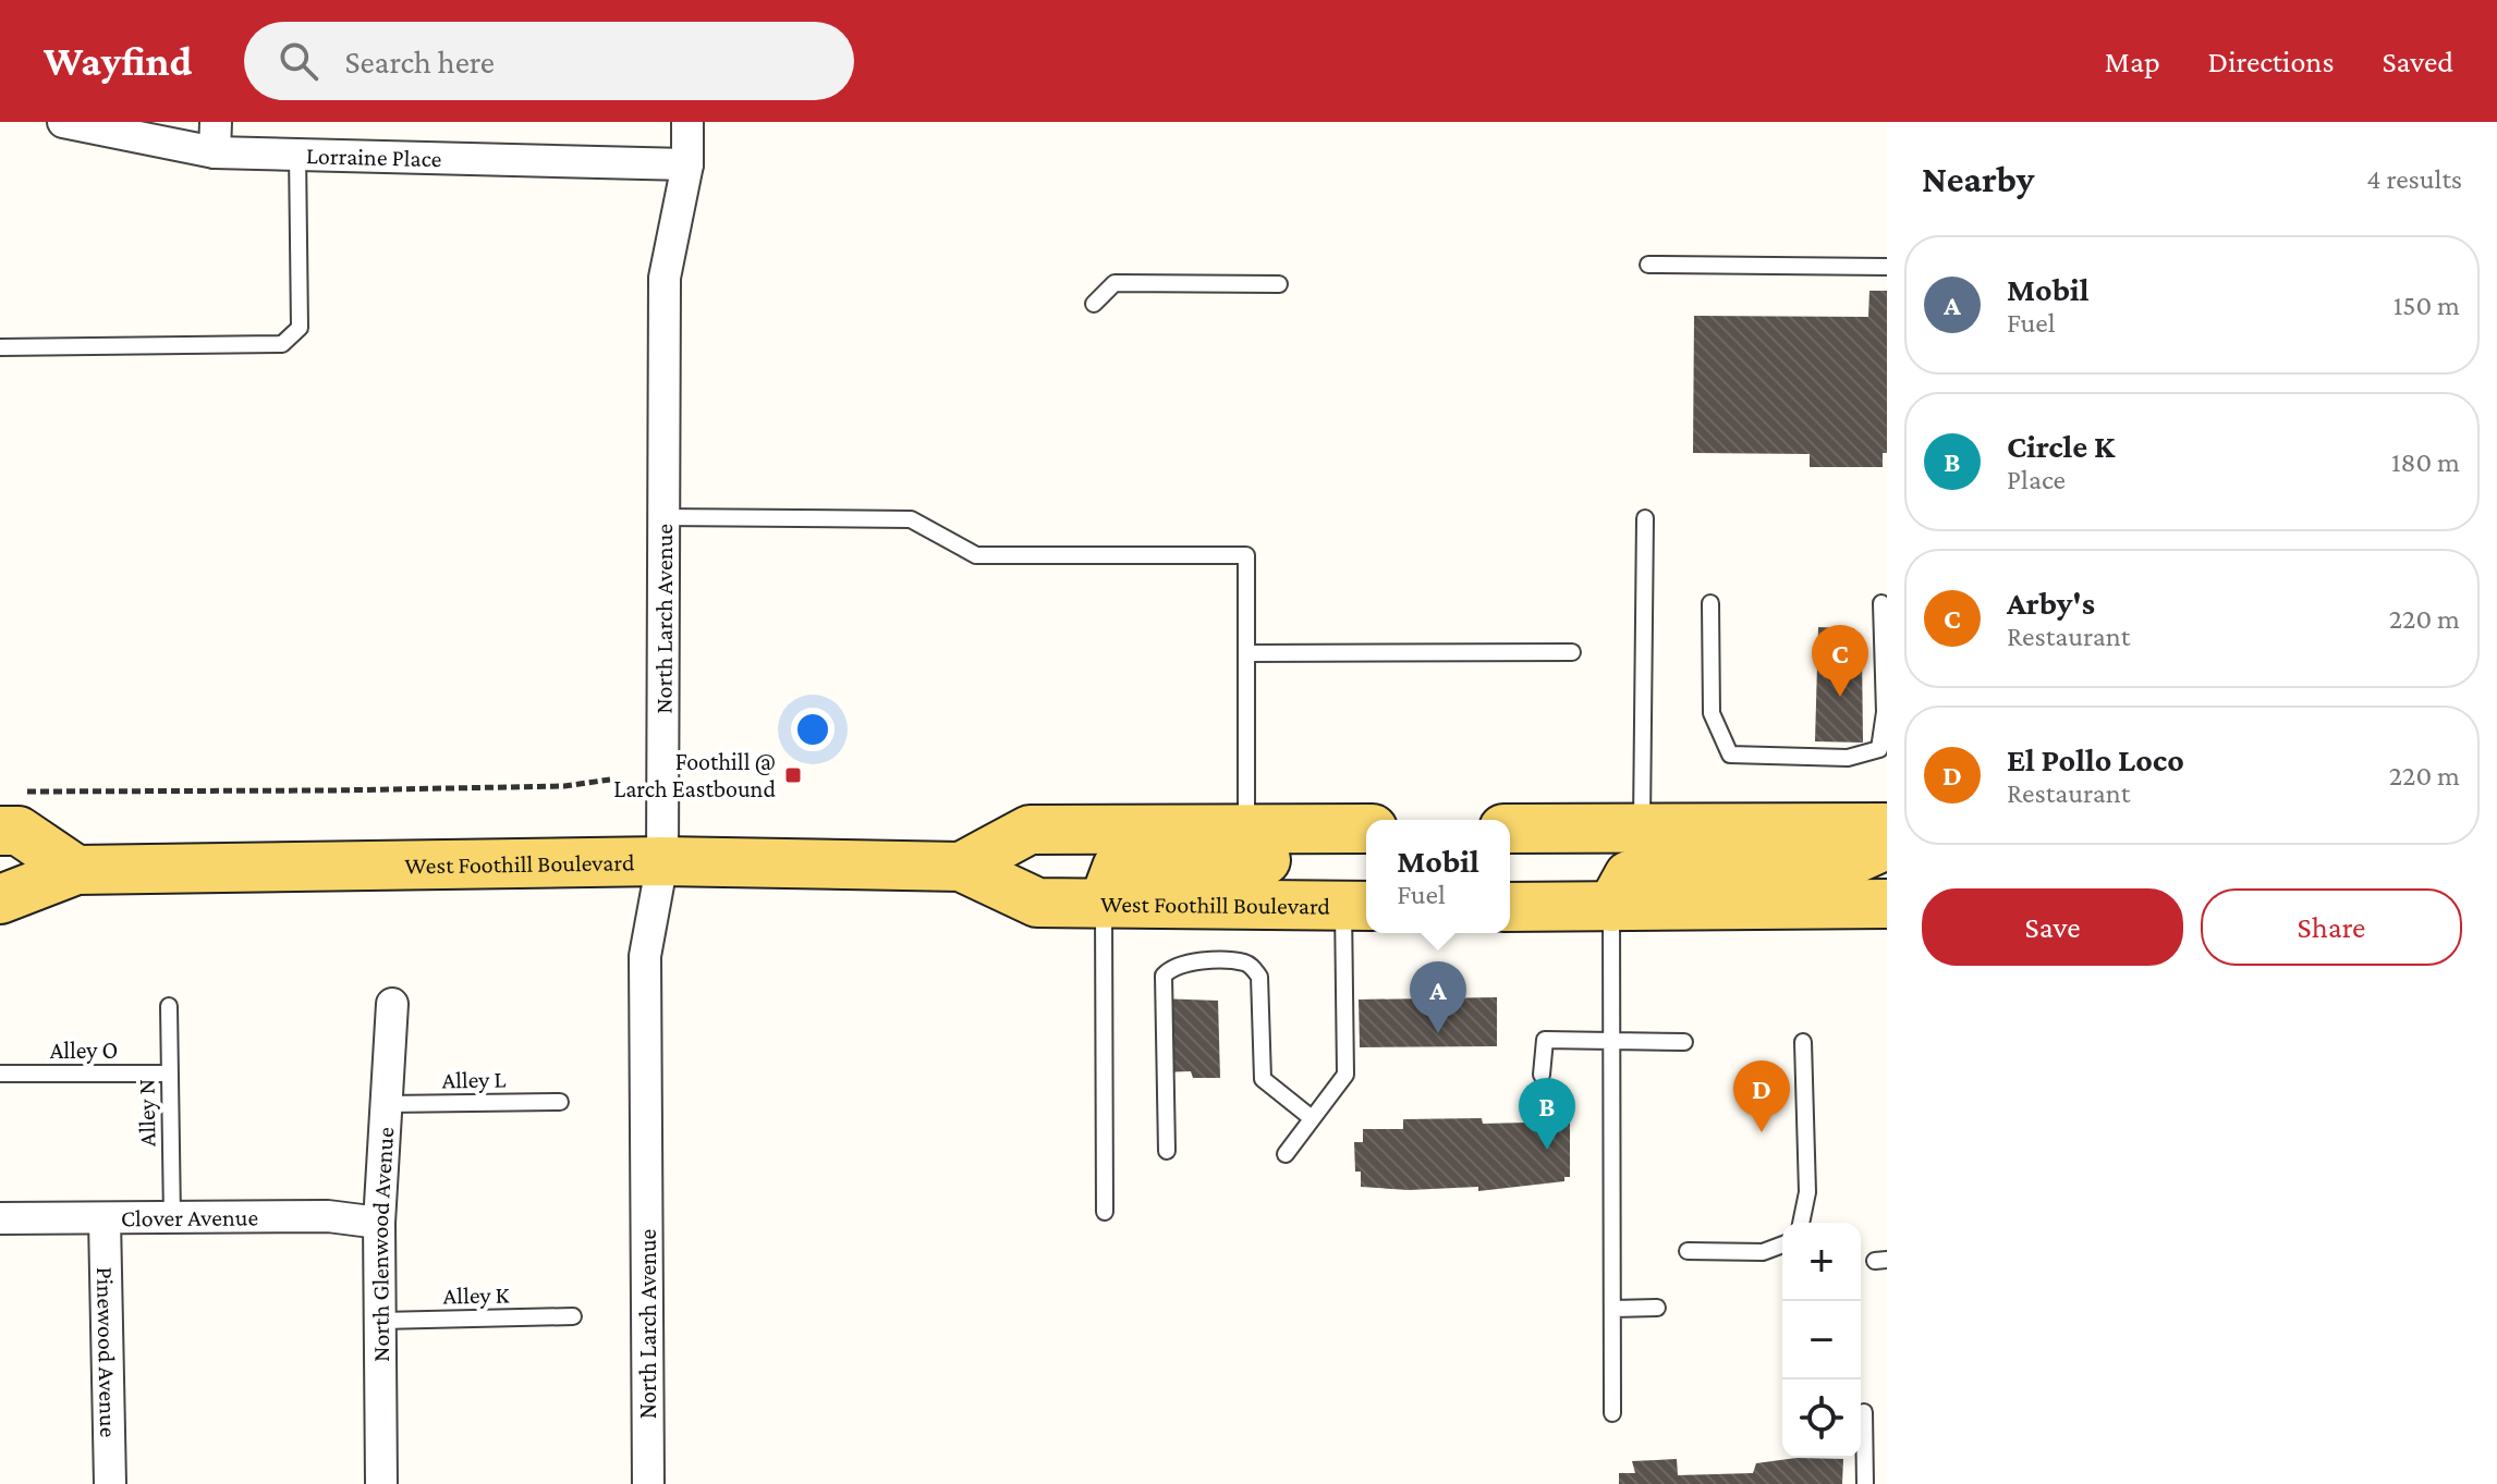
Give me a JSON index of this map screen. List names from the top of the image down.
{
  "streets": {
    "main road": ["West Foothill Boulevard"],
    "street": [
      "Lorraine Place",
      "North Larch Avenue",
      "Clover Avenue",
      "North Glenwood Avenue",
      "Pinewood Avenue"
    ],
    "lane": [
      "Alley O",
      "Alley L",
      "Alley N",
      "Alley K"
    ]
  },
  "crossings": [
    ["Lorraine Place", "North Larch Avenue"],
    ["North Larch Avenue", "West Foothill Boulevard"],
    ["Alley O", "Alley N"],
    ["Alley L", "North Glenwood Avenue"],
    ["Alley N", "Clover Avenue"],
    ["Clover Avenue", "North Glenwood Avenue"],
    ["Clover Avenue", "Pinewood Avenue"],
    ["North Glenwood Avenue", "Alley K"]
  ],
  "places": {
    "transit": ["Foothill @ Larch Eastbound"]
  },
  "page": {
    "header": "Wayfind",
    "search": "Search here",
    "nav": ["Map", "Directions", "Saved"],
    "heading": ["Nearby", "4 results"],
    "list": [
      {
        "mark": "A",
        "name": "Mobil",
        "note": "Fuel",
        "value": "150 m"
      },
      {
        "mark": "B",
        "name": "Circle K",
        "note": "Place",
        "value": "180 m"
      },
      {
        "mark": "C",
        "name": "Arby's",
        "note": "Restaurant",
        "value": "220 m"
      },
      {
        "mark": "D",
        "name": "El Pollo Loco",
        "note": "Restaurant",
        "value": "220 m"
      }
    ],
    "pins": [
      "C",
      "A",
      "D",
      "B"
    ],
    "popup": ["Mobil", "Fuel"],
    "buttons": ["Save", "Share"],
    "map_buttons": ["+", "−"]
  }
}
